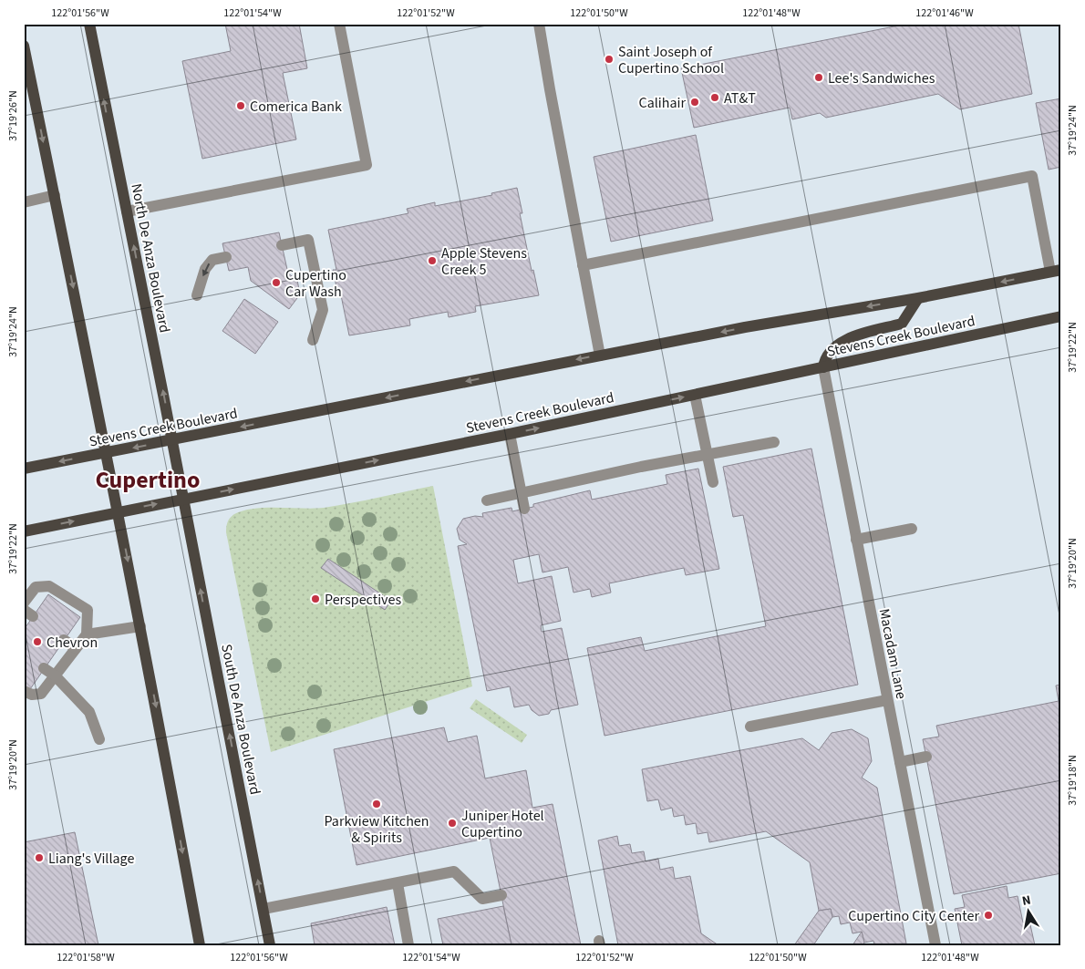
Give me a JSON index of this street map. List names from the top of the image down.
{
  "streets": {
    "main road": ["North De Anza Boulevard", "Stevens Creek Boulevard", "South De Anza Boulevard"],
    "lane": ["Macadam Lane"]
  },
  "crossings": [
    ["North De Anza Boulevard", "Stevens Creek Boulevard"],
    ["North De Anza Boulevard", "South De Anza Boulevard"],
    ["Stevens Creek Boulevard", "Macadam Lane"],
    ["Stevens Creek Boulevard", "South De Anza Boulevard"]
  ],
  "districts": ["Cupertino"],
  "places": [
    "Saint Joseph of Cupertino School",
    "Lee's Sandwiches",
    "AT&T",
    "Calihair",
    "Comerica Bank",
    "Apple Stevens Creek 5",
    "Cupertino Car Wash",
    "Perspectives",
    "Chevron",
    "Parkview Kitchen & Spirits",
    "Juniper Hotel Cupertino",
    "Liang's Village",
    "Cupertino City Center"
  ],
  "north": "top",
  "coordinates": [
    "122°01'56\"W",
    "122°01'54\"W",
    "122°01'52\"W",
    "122°01'50\"W",
    "122°01'48\"W",
    "122°01'46\"W",
    "37°19'26\"N",
    "37°19'24\"N",
    "37°19'22\"N",
    "37°19'20\"N",
    "37°19'18\"N",
    "122°01'58\"W"
  ]
}
